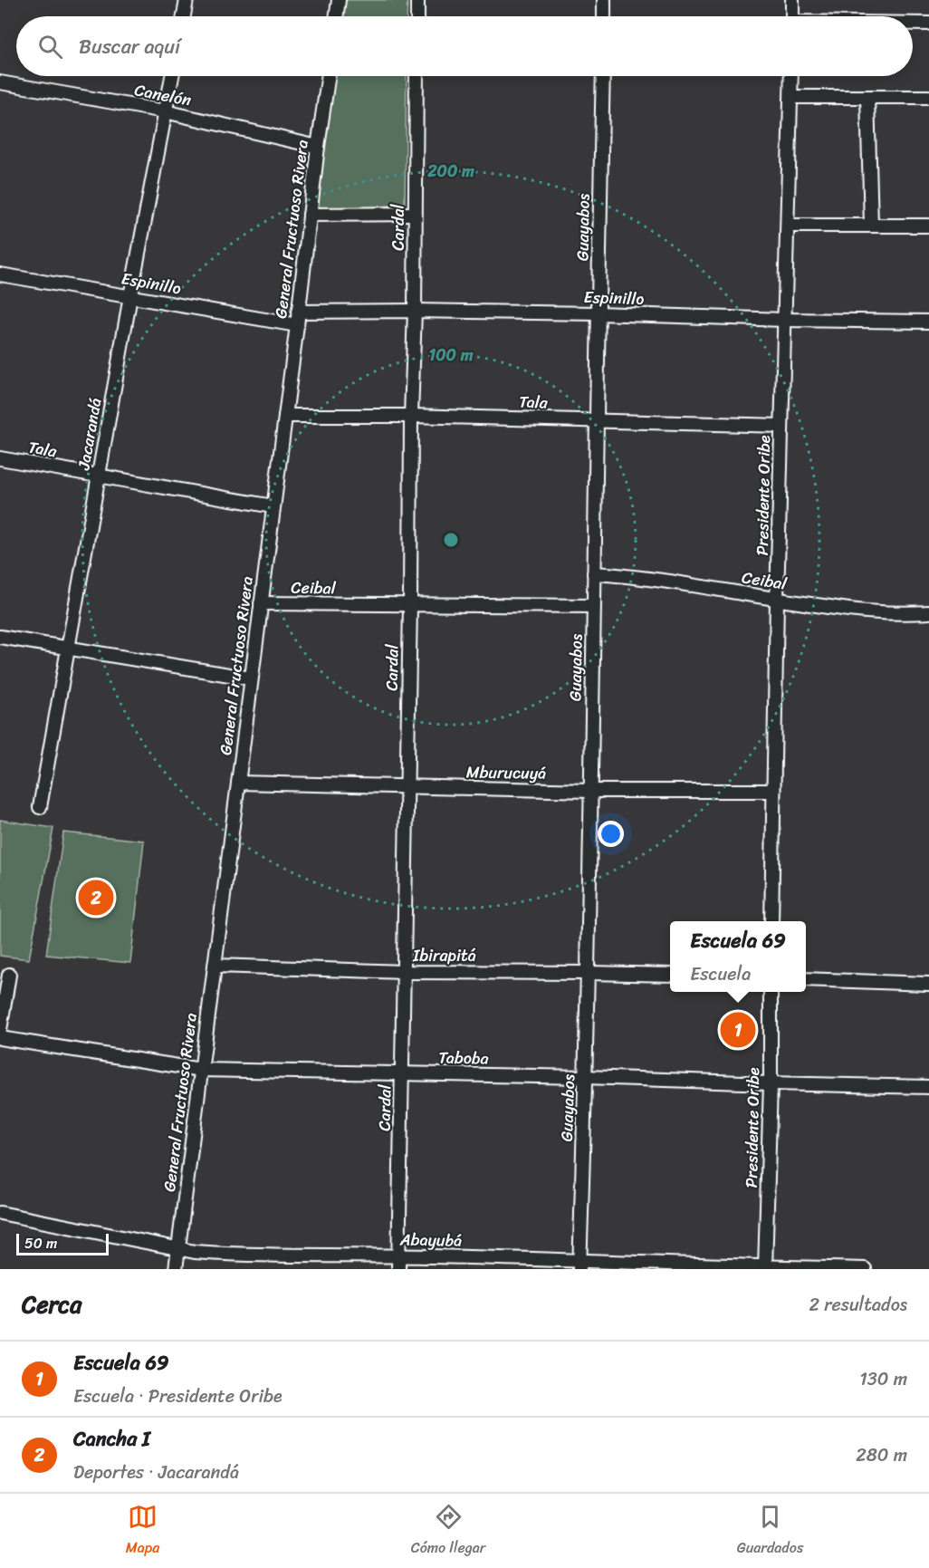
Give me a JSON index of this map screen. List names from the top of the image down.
{
  "streets": {
    "street": [
      "Canelón",
      "Cardal",
      "Guayabos",
      "General Fructuoso Rivera",
      "Espinillo",
      "Tala",
      "Jacarandá",
      "Presidente Oribe",
      "Ceibal",
      "Mburucuyá",
      "Ibirapitá",
      "Taboba",
      "Abayubá"
    ]
  },
  "crossings": [
    ["Canelón", "General Fructuoso Rivera"],
    ["Canelón", "Jacarandá"],
    ["Cardal", "Espinillo"],
    ["Cardal", "Tala"],
    ["Cardal", "Ceibal"],
    ["Cardal", "Mburucuyá"],
    ["Cardal", "Ibirapitá"],
    ["Cardal", "Taboba"],
    ["Cardal", "Abayubá"],
    ["Guayabos", "Espinillo"],
    ["Guayabos", "Tala"],
    ["Guayabos", "Ceibal"],
    ["Guayabos", "Mburucuyá"],
    ["Guayabos", "Ibirapitá"],
    ["Guayabos", "Taboba"],
    ["Guayabos", "Abayubá"],
    ["General Fructuoso Rivera", "Espinillo"],
    ["General Fructuoso Rivera", "Tala"],
    ["General Fructuoso Rivera", "Ceibal"],
    ["General Fructuoso Rivera", "Mburucuyá"],
    ["General Fructuoso Rivera", "Ibirapitá"],
    ["General Fructuoso Rivera", "Taboba"],
    ["General Fructuoso Rivera", "Abayubá"],
    ["Espinillo", "Jacarandá"],
    ["Espinillo", "Presidente Oribe"],
    ["Tala", "Jacarandá"],
    ["Tala", "Presidente Oribe"],
    ["Presidente Oribe", "Ceibal"],
    ["Presidente Oribe", "Mburucuyá"],
    ["Presidente Oribe", "Taboba"],
    ["Presidente Oribe", "Abayubá"]
  ],
  "scale_bar": "50 m",
  "page": {
    "search": "Buscar aquí",
    "pins": ["2", "1"],
    "popup": ["Escuela 69", "Escuela"],
    "scale": "50 m",
    "heading": ["Cerca", "2 resultados"],
    "list": [
      {
        "mark": "1",
        "name": "Escuela 69",
        "note": "Escuela · Presidente Oribe",
        "value": "130 m"
      },
      {
        "mark": "2",
        "name": "Cancha I",
        "note": "Deportes · Jacarandá",
        "value": "280 m"
      }
    ],
    "nav": ["Mapa", "Cómo llegar", "Guardados"]
  },
  "rings": ["200 m", "100 m"]
}
